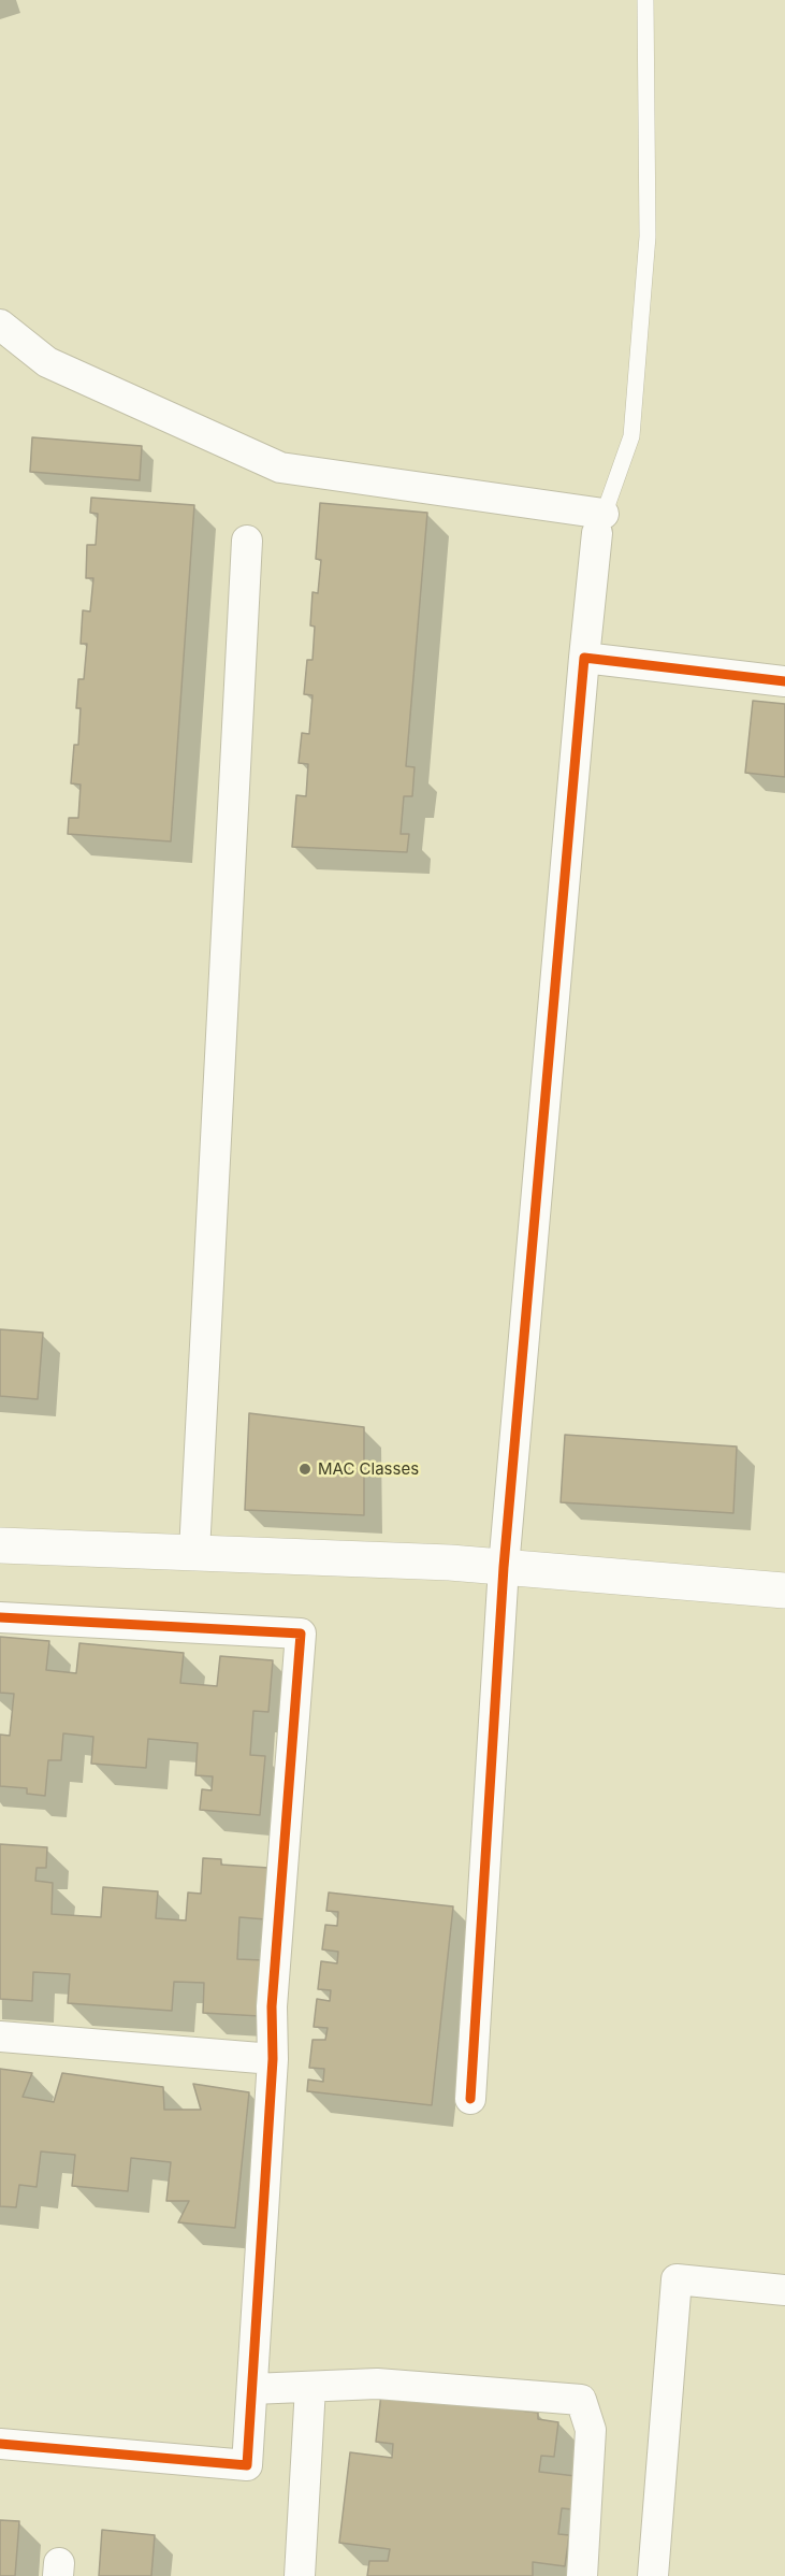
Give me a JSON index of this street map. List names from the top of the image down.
{
  "places": ["MAC Classes"]
}
